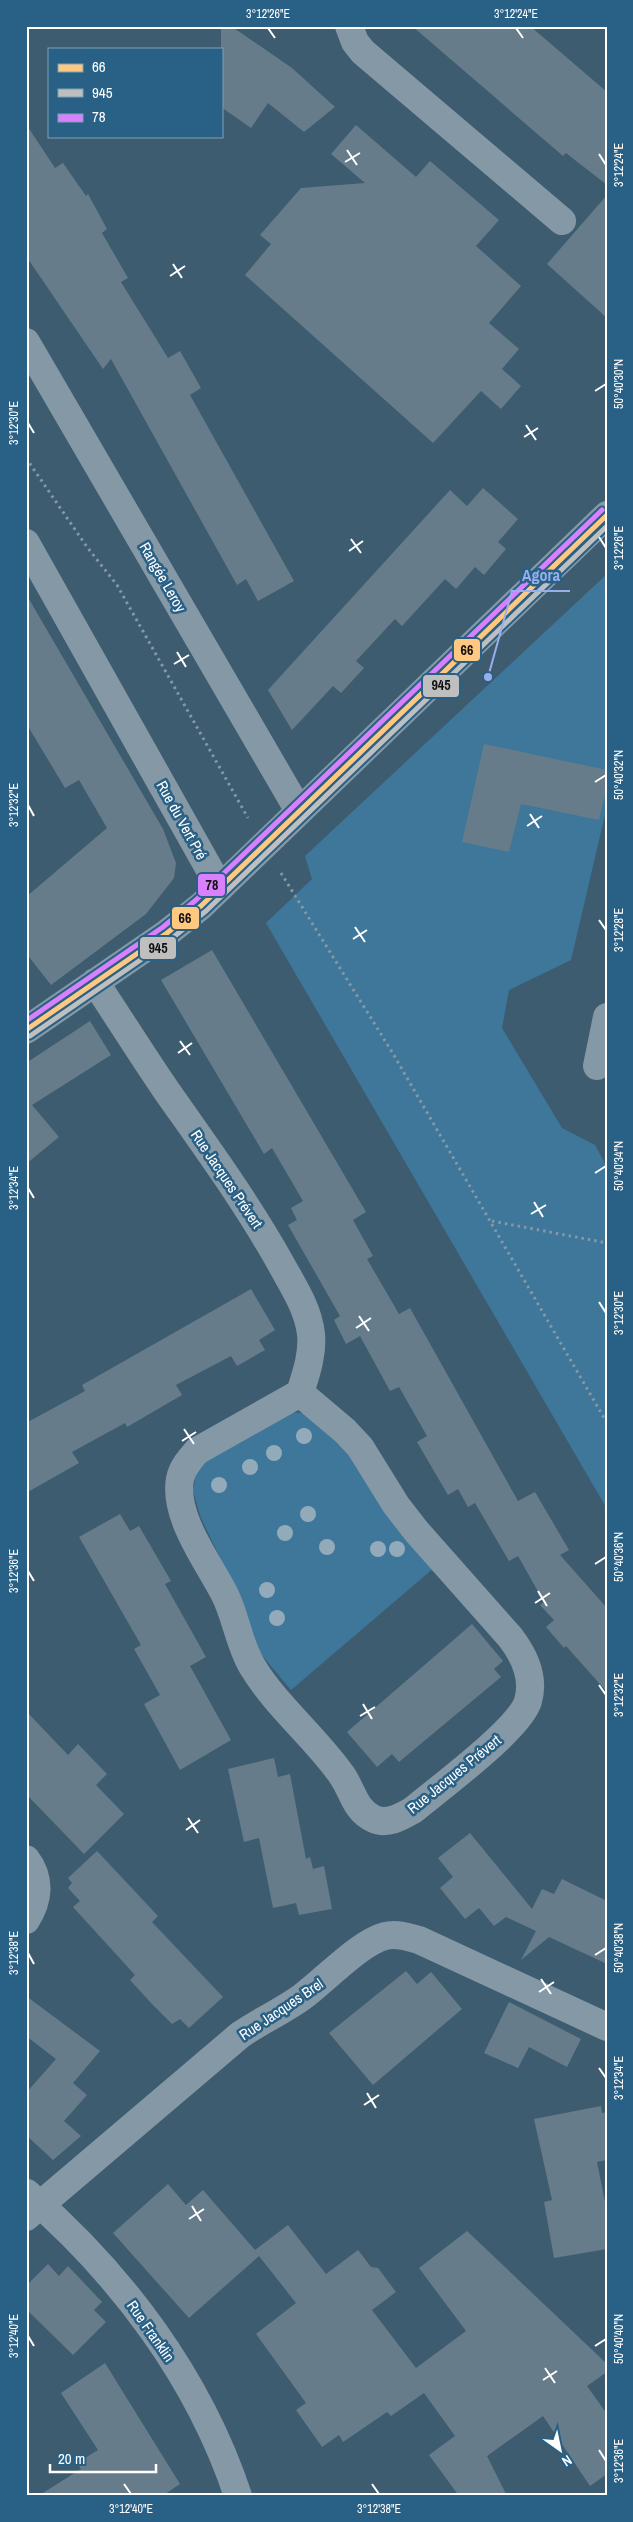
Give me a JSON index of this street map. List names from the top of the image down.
{
  "streets": {
    "street": [
      "Rangée Leroy",
      "Rue du Vert Pré",
      "Rue Jacques Prévert",
      "Rue Jacques Brel",
      "Rue Franklin"
    ]
  },
  "crossings": [
    ["Rue Jacques Brel", "Rue Franklin"]
  ],
  "places": ["Agora"],
  "lines": ["transit line 78", "transit line 66", "transit line 945"],
  "legend": ["66", "945", "78"],
  "scale_bar": "20 m",
  "north": "bottom right",
  "coordinates": [
    "3°12'26\"E",
    "3°12'24\"E",
    "50°40'30\"N",
    "3°12'30\"E",
    "50°40'32\"N",
    "3°12'32\"E",
    "3°12'28\"E",
    "50°40'34\"N",
    "3°12'34\"E",
    "50°40'36\"N",
    "3°12'36\"E",
    "50°40'38\"N",
    "3°12'38\"E",
    "3°12'40\"E",
    "50°40'40\"N"
  ]
}
